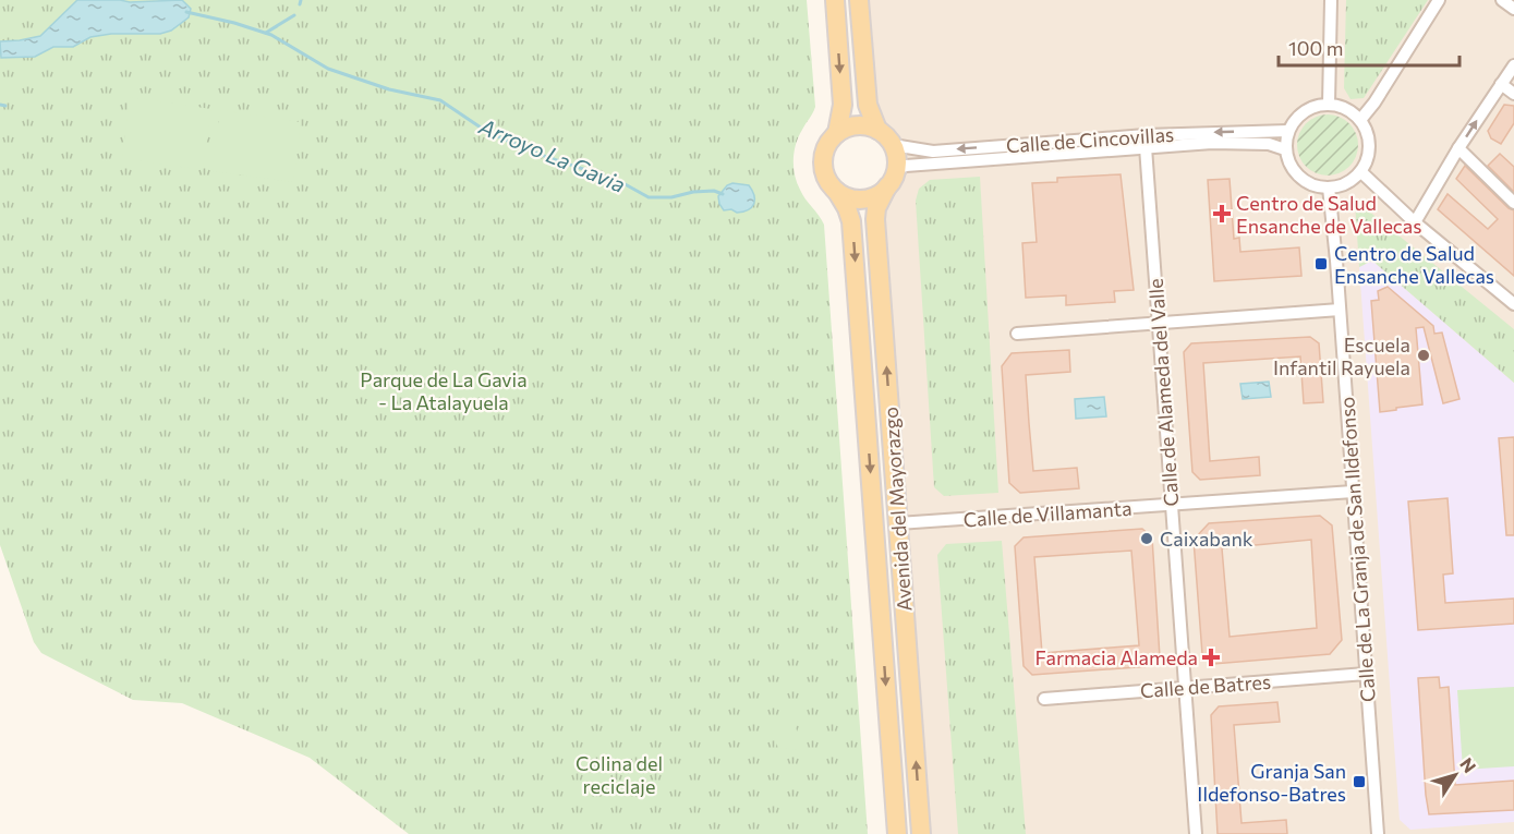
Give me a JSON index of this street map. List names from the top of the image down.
{
  "streets": {
    "main road": ["Avenida del Mayorazgo"],
    "street": [
      "Calle de Cincovillas",
      "Calle de Alameda del Valle",
      "Calle de Villamanta",
      "Calle de La Granja de San Ildefonso",
      "Calle de Batres"
    ]
  },
  "crossings": [
    ["Calle de Cincovillas", "Calle de Alameda del Valle"],
    ["Calle de Cincovillas", "Avenida del Mayorazgo"],
    ["Calle de Cincovillas", "Calle de La Granja de San Ildefonso"],
    ["Calle de Alameda del Valle", "Calle de Villamanta"],
    ["Calle de Alameda del Valle", "Calle de Batres"],
    ["Avenida del Mayorazgo", "Calle de Villamanta"],
    ["Calle de Villamanta", "Calle de La Granja de San Ildefonso"],
    ["Calle de La Granja de San Ildefonso", "Calle de Batres"]
  ],
  "water": ["Arroyo La Gavia"],
  "parks": ["Parque de La Gavia - La Atalayuela", "Colina del reciclaje"],
  "places": {
    "health": ["Centro de Salud Ensanche de Vallecas", "Farmacia Alameda"],
    "transit": ["Centro de Salud Ensanche Vallecas", "Granja San Ildefonso-Batres"],
    "other": ["Escuela Infantil Rayuela", "Caixabank"]
  },
  "scale_bar": "100 m",
  "north": "top right"
}
